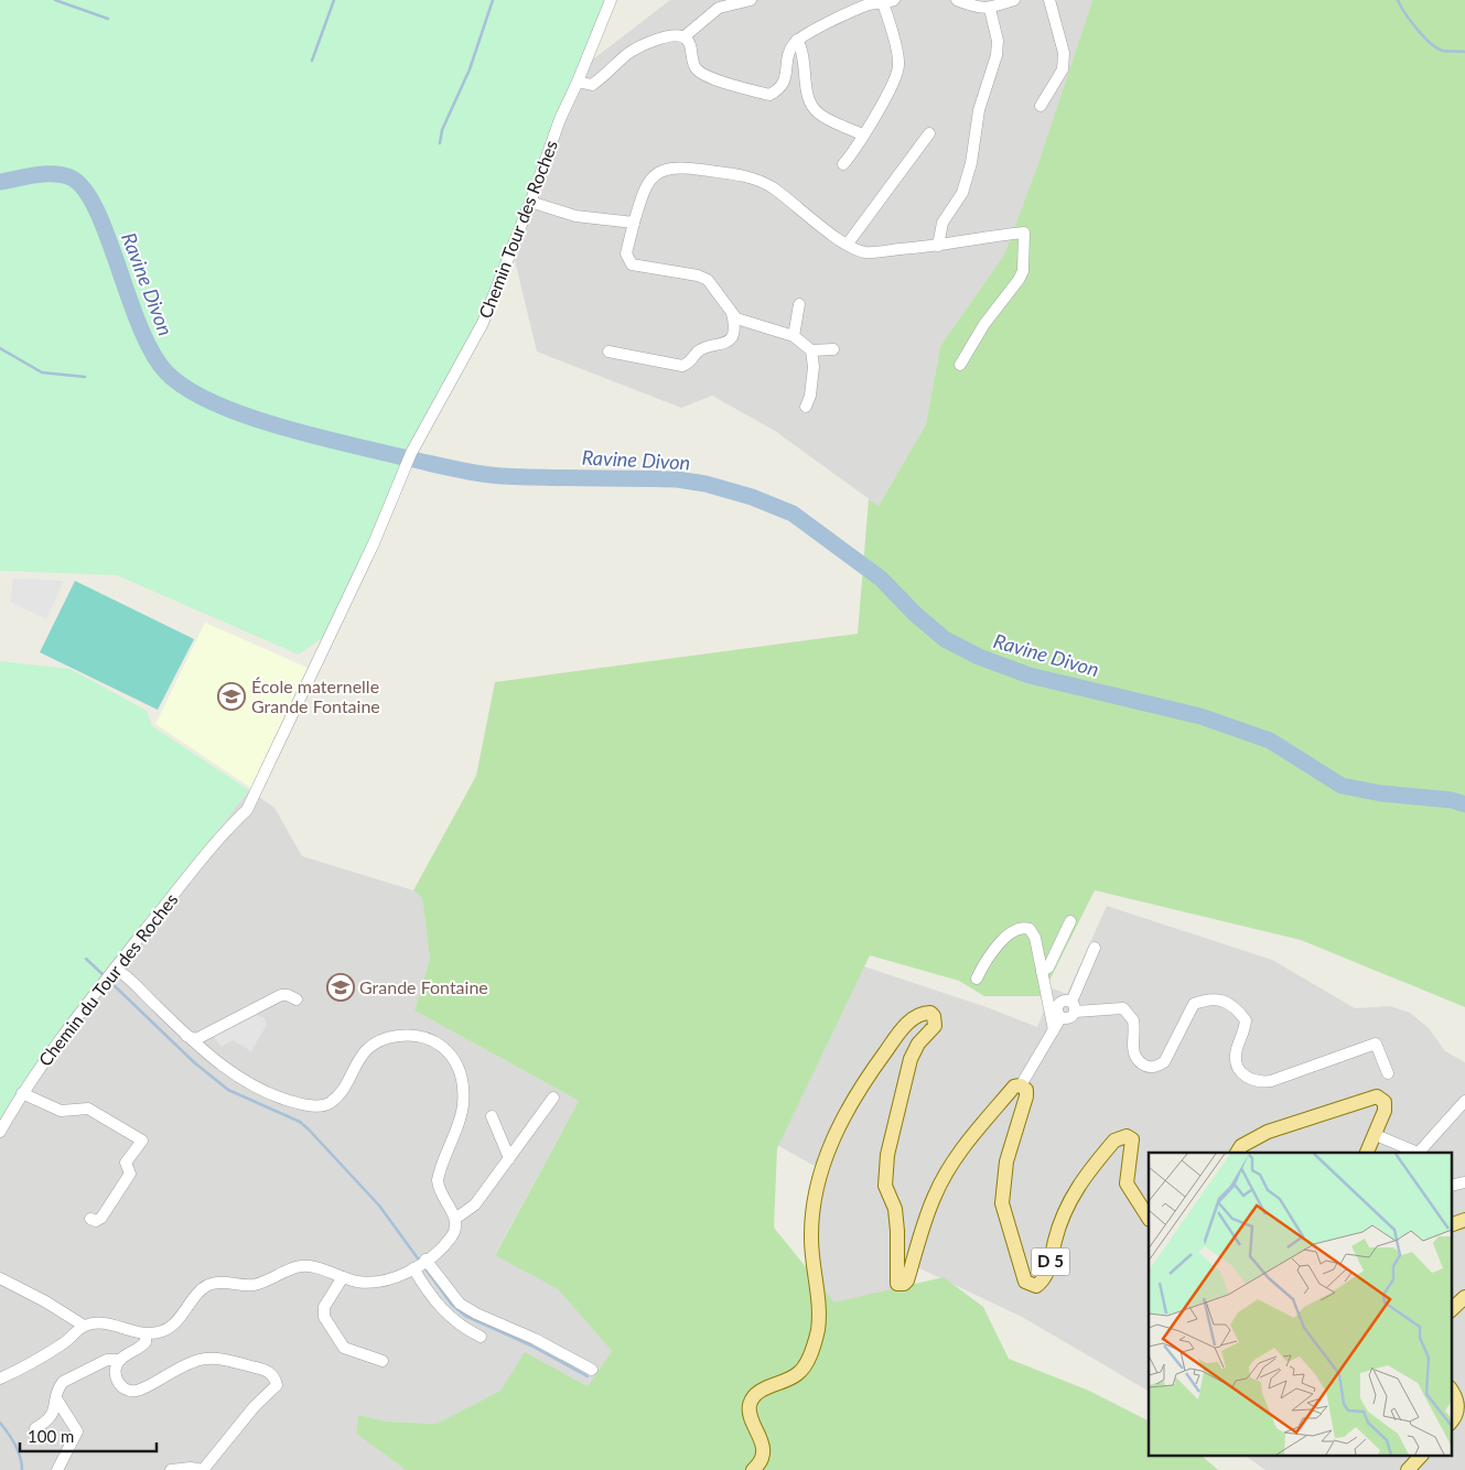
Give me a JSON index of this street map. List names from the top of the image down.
{
  "streets": {
    "main road": ["D 5"],
    "street": ["Chemin Tour des Roches", "Chemin du Tour des Roches"]
  },
  "crossings": [
    ["Chemin Tour des Roches", "Chemin du Tour des Roches"]
  ],
  "water": ["Ravine Divon"],
  "places": {
    "school or university": ["École maternelle Grande Fontaine", "Grande Fontaine"]
  },
  "scale_bar": "100 m"
}
